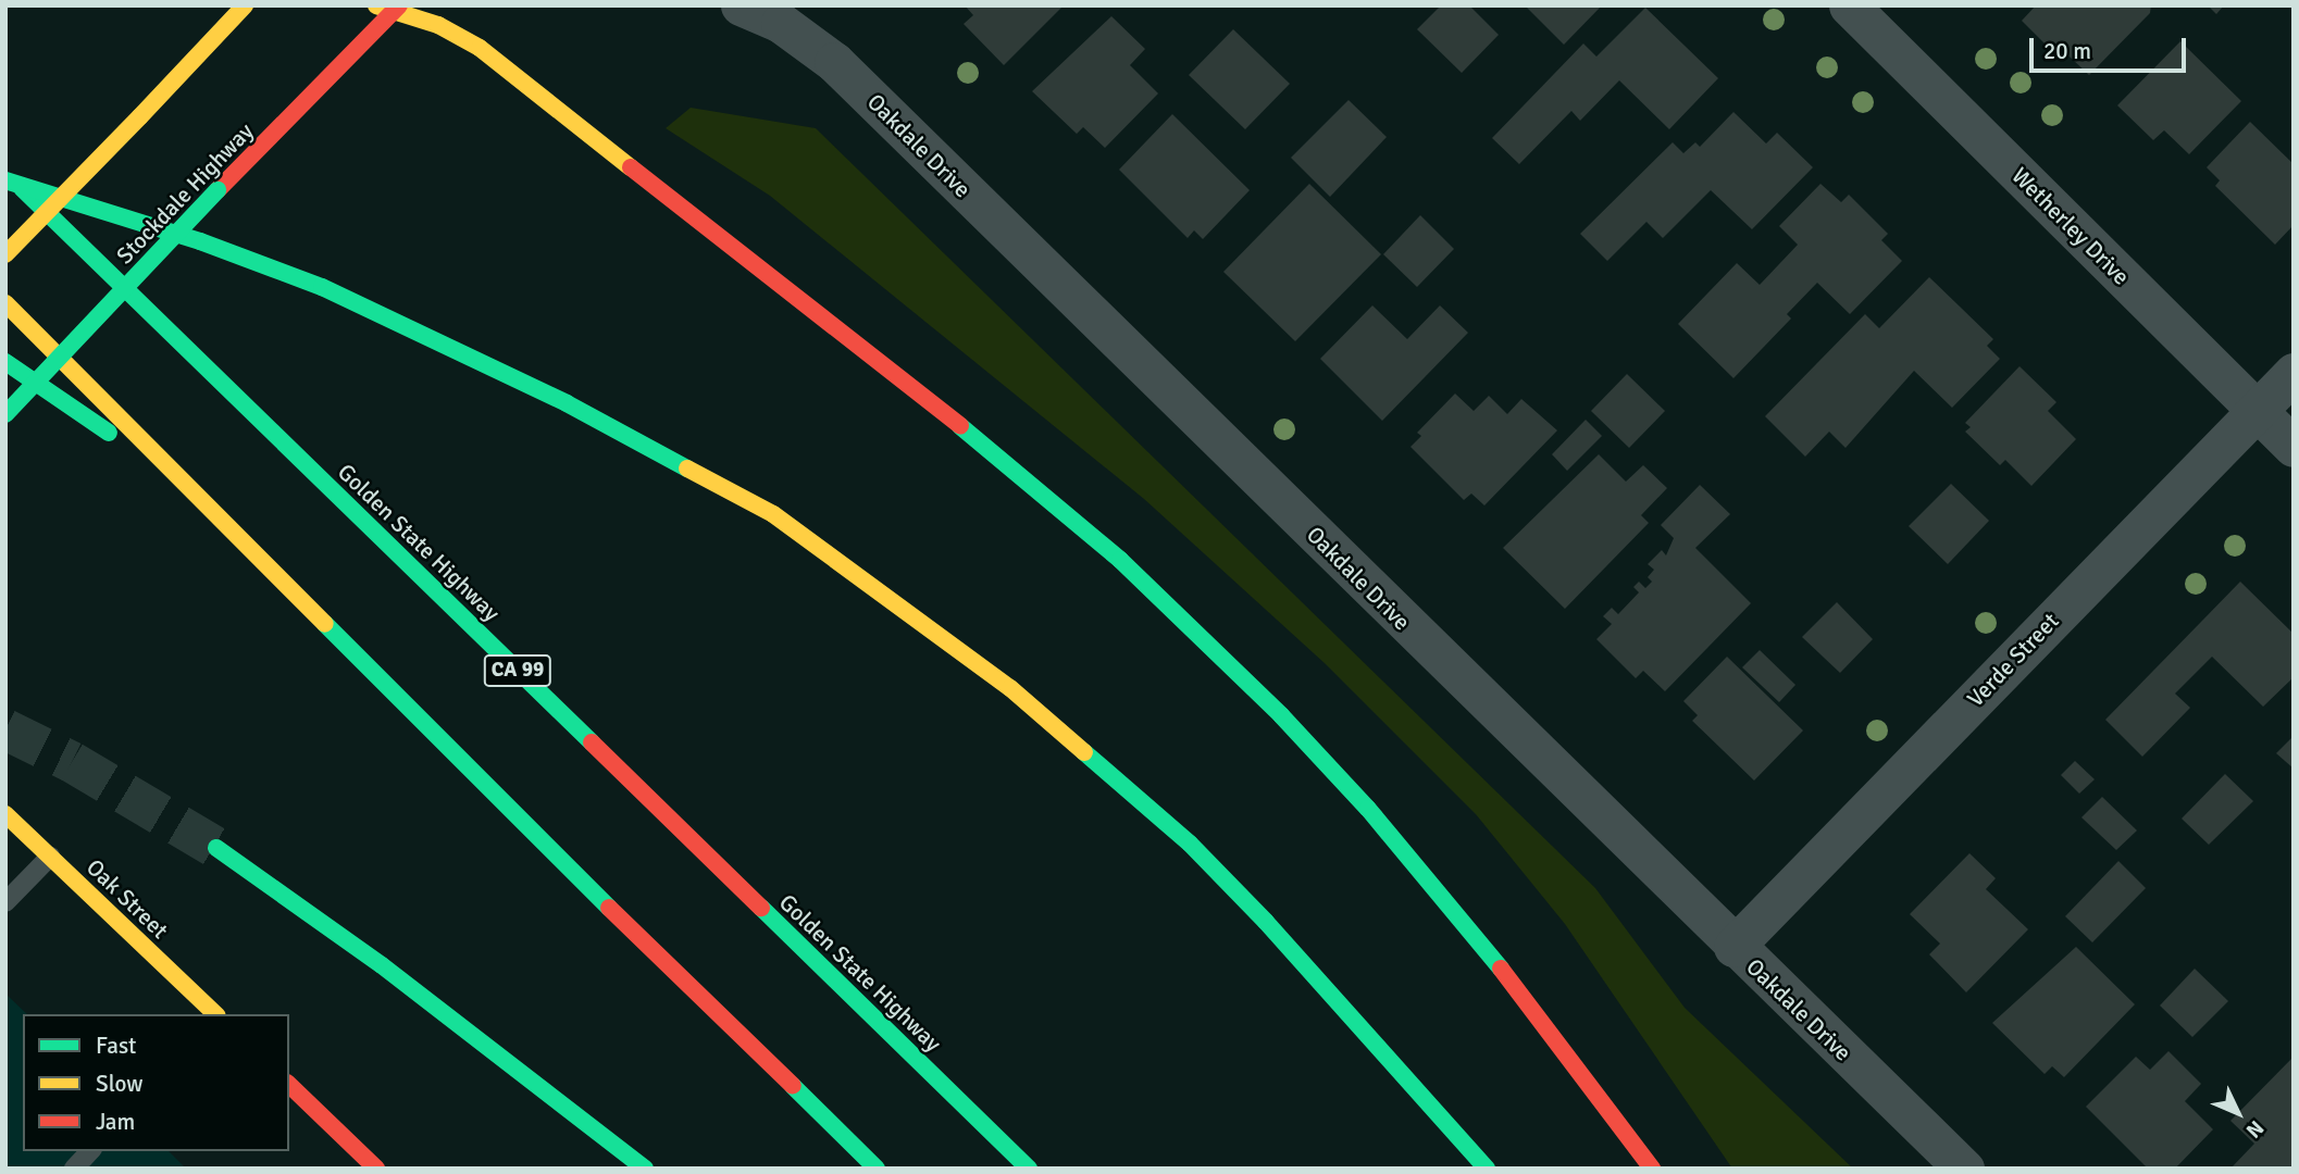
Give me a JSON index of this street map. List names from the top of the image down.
{
  "streets": {
    "main road": [
      "Stockdale Highway",
      "Golden State Highway",
      "CA 99",
      "Oak Street"
    ],
    "street": ["Oakdale Drive", "Wetherley Drive", "Verde Street"]
  },
  "crossings": [
    ["Oakdale Drive", "Verde Street"],
    ["Wetherley Drive", "Verde Street"]
  ],
  "legend": ["Fast", "Slow", "Jam"],
  "scale_bar": "20 m",
  "north": "bottom right"
}
